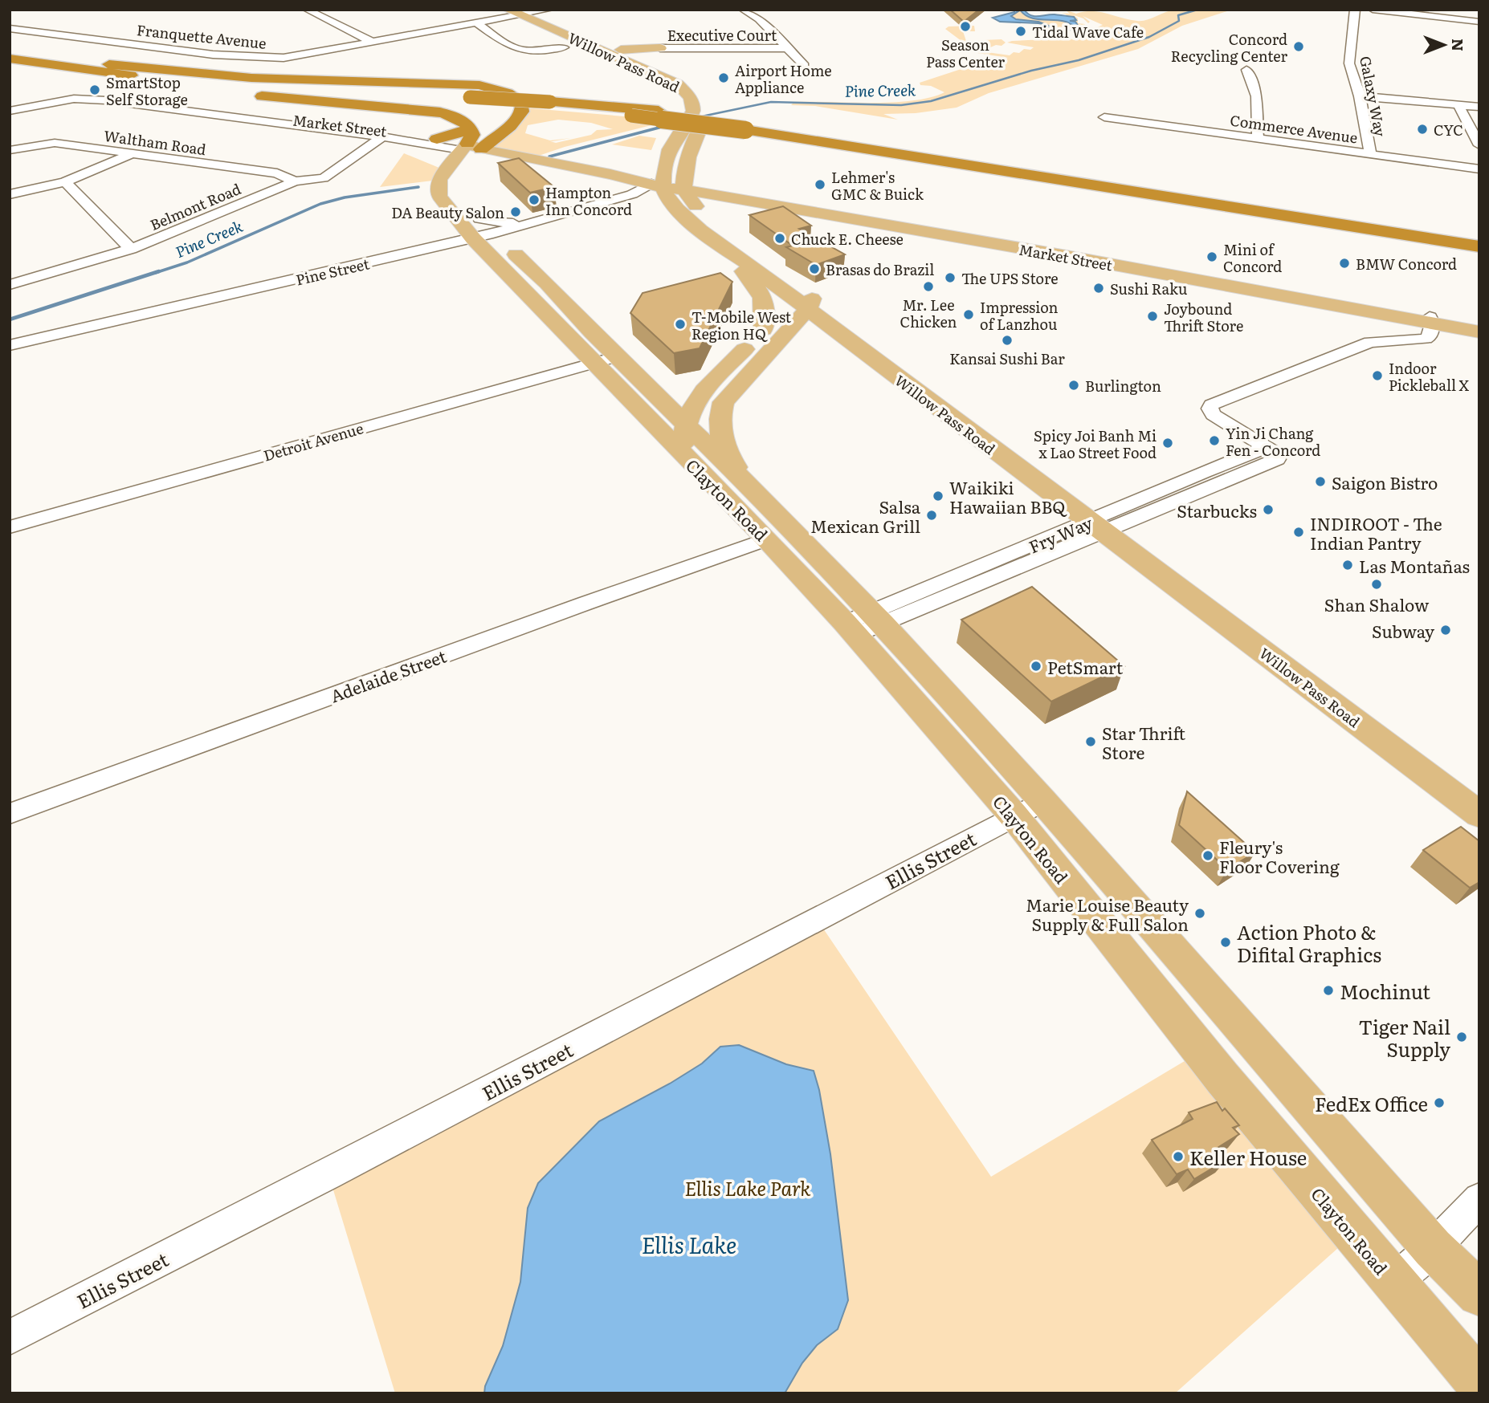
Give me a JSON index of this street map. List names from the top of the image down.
{
  "streets": {
    "main road": ["Willow Pass Road", "Market Street", "Clayton Road"],
    "street": [
      "Executive Court",
      "Franquette Avenue",
      "Galaxy Way",
      "Commerce Avenue",
      "Waltham Road",
      "Belmont Road",
      "Pine Street",
      "Detroit Avenue",
      "Fry Way",
      "Adelaide Street",
      "Ellis Street"
    ]
  },
  "crossings": [
    ["Franquette Avenue", "Willow Pass Road"],
    ["Willow Pass Road", "Market Street"],
    ["Willow Pass Road", "Pine Street"],
    ["Willow Pass Road", "Fry Way"],
    ["Galaxy Way", "Commerce Avenue"],
    ["Market Street", "Belmont Road"],
    ["Market Street", "Pine Street"],
    ["Market Street", "Clayton Road"],
    ["Market Street", "Fry Way"],
    ["Waltham Road", "Belmont Road"],
    ["Pine Street", "Clayton Road"],
    ["Detroit Avenue", "Clayton Road"],
    ["Clayton Road", "Fry Way"],
    ["Clayton Road", "Adelaide Street"],
    ["Clayton Road", "Ellis Street"]
  ],
  "water": ["Pine Creek", "Ellis Lake"],
  "parks": ["Ellis Lake Park"],
  "places": [
    "Season Pass Center",
    "Tidal Wave Cafe",
    "Concord Recycling Center",
    "Airport Home Appliance",
    "SmartStop Self Storage",
    "CYC",
    "Lehmer's GMC & Buick",
    "Hampton Inn Concord",
    "DA Beauty Salon",
    "Chuck E. Cheese",
    "Mini of Concord",
    "BMW Concord",
    "Brasas do Brazil",
    "The UPS Store",
    "Mr. Lee Chicken",
    "Sushi Raku",
    "Impression of Lanzhou",
    "Joybound Thrift Store",
    "T-Mobile West Region HQ",
    "Kansai Sushi Bar",
    "Indoor Pickleball X",
    "Burlington",
    "Yin Ji Chang Fen - Concord",
    "Spicy Joi Banh Mi x Lao Street Food",
    "Saigon Bistro",
    "Waikiki Hawaiian BBQ",
    "Starbucks",
    "Salsa Mexican Grill",
    "INDIROOT - The Indian Pantry",
    "Las Montañas",
    "Shan Shalow",
    "Subway",
    "PetSmart",
    "Star Thrift Store",
    "Fleury's Floor Covering",
    "Marie Louise Beauty Supply & Full Salon",
    "Action Photo & Difital Graphics",
    "Mochinut",
    "Tiger Nail Supply",
    "FedEx Office",
    "Keller House"
  ],
  "north": "right"
}
